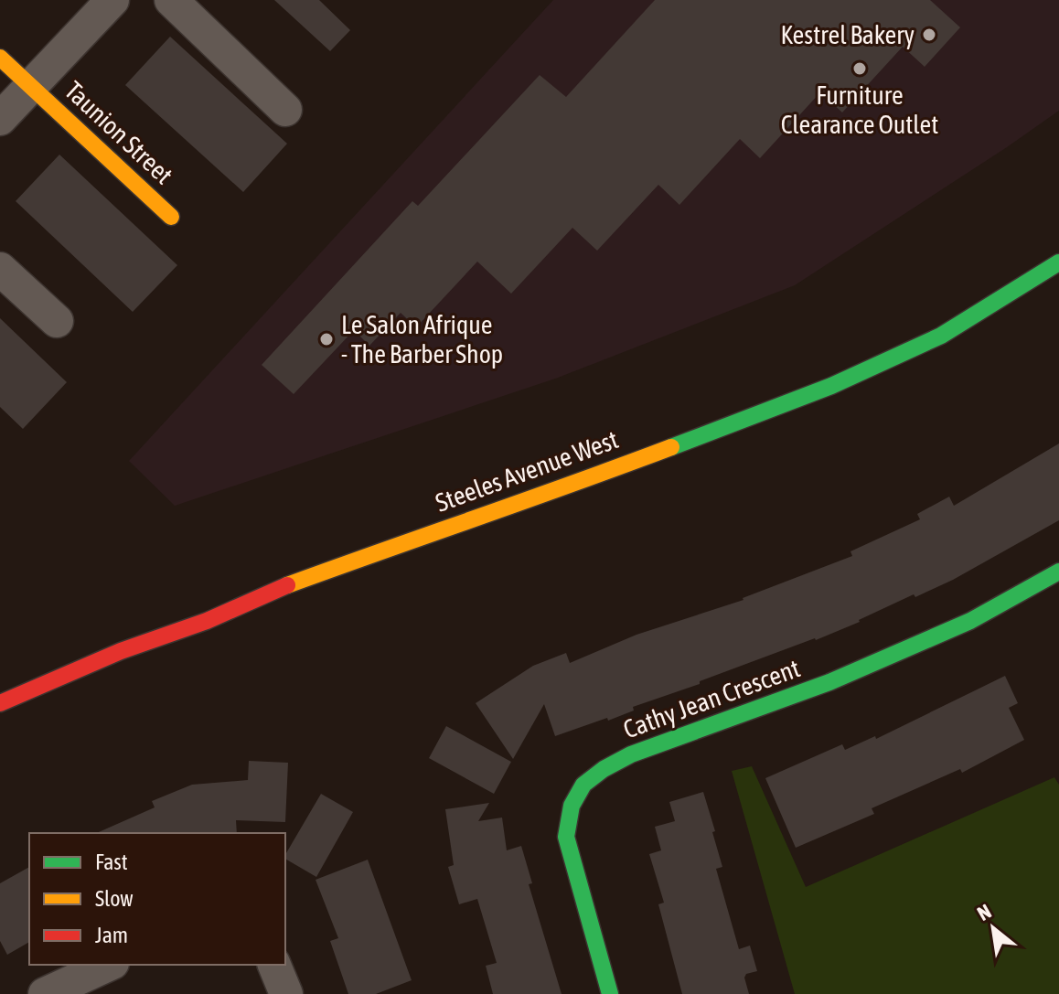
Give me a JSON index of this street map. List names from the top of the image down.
{
  "streets": {
    "main road": ["Taunion Street", "Steeles Avenue West", "Cathy Jean Crescent"]
  },
  "places": ["Kestrel Bakery", "Furniture Clearance Outlet", "Le Salon Afrique - The Barber Shop"],
  "legend": ["Fast", "Slow", "Jam"],
  "north": "top left"
}
